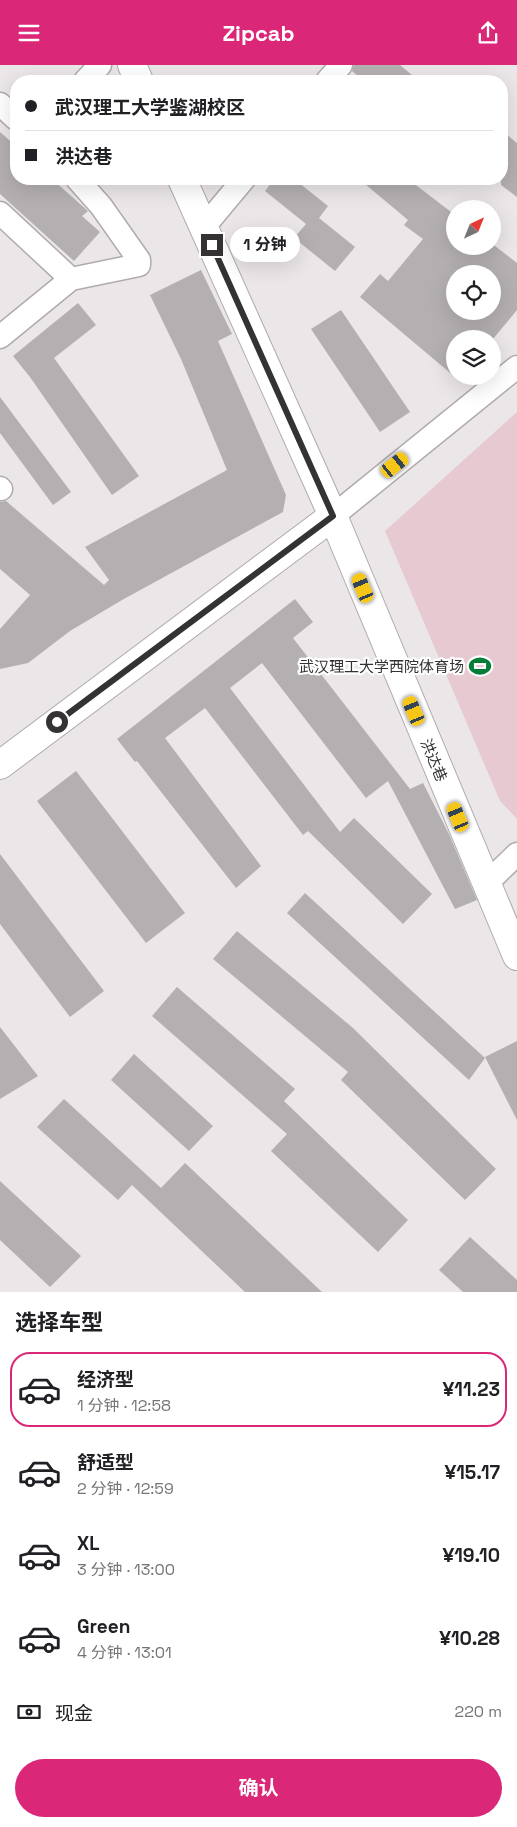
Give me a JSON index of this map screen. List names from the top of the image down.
{
  "streets": {
    "street": ["洪达巷"]
  },
  "places": {
    "sports": ["武汉理工大学西院体育场"]
  },
  "north": "top right",
  "page": {
    "header": "Zipcab",
    "banner": ["武汉理工大学鉴湖校区", "洪达巷"],
    "bubble": "1 分钟",
    "heading": "选择车型",
    "list": [
      {
        "name": "经济型",
        "note": "1 分钟 · 12:58",
        "value": "¥11.23"
      },
      {
        "name": "舒适型",
        "note": "2 分钟 · 12:59",
        "value": "¥15.17"
      },
      {
        "name": "XL",
        "note": "3 分钟 · 13:00",
        "value": "¥19.10"
      },
      {
        "name": "Green",
        "note": "4 分钟 · 13:01",
        "value": "¥10.28"
      }
    ],
    "pay": ["现金", "220 m"],
    "buttons": "确认"
  }
}
